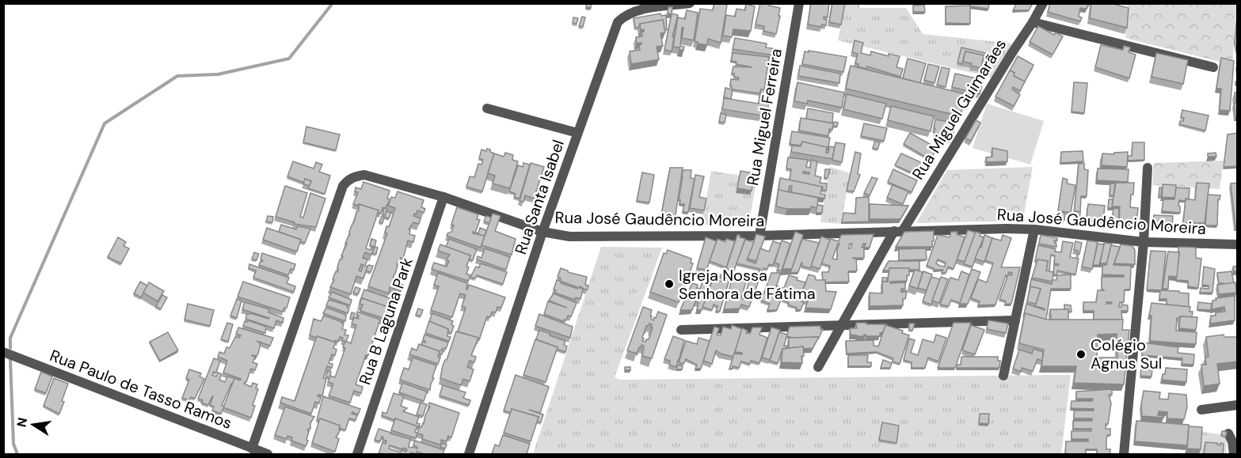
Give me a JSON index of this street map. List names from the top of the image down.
{
  "streets": {
    "street": [
      "Rua Miguel Guimarães",
      "Rua Miguel Ferreira",
      "Rua Santa Isabel",
      "Rua José Gaudêncio Moreira",
      "Rua B Laguna Park",
      "Rua Paulo de Tasso Ramos"
    ]
  },
  "crossings": [
    ["Rua Miguel Guimarães", "Rua José Gaudêncio Moreira"],
    ["Rua Miguel Ferreira", "Rua José Gaudêncio Moreira"],
    ["Rua Santa Isabel", "Rua José Gaudêncio Moreira"],
    ["Rua José Gaudêncio Moreira", "Rua B Laguna Park"],
    ["Rua José Gaudêncio Moreira", "Rua Paulo de Tasso Ramos"]
  ],
  "places": ["Igreja Nossa Senhora de Fátima", "Colégio Agnus Sul"],
  "north": "left"
}
